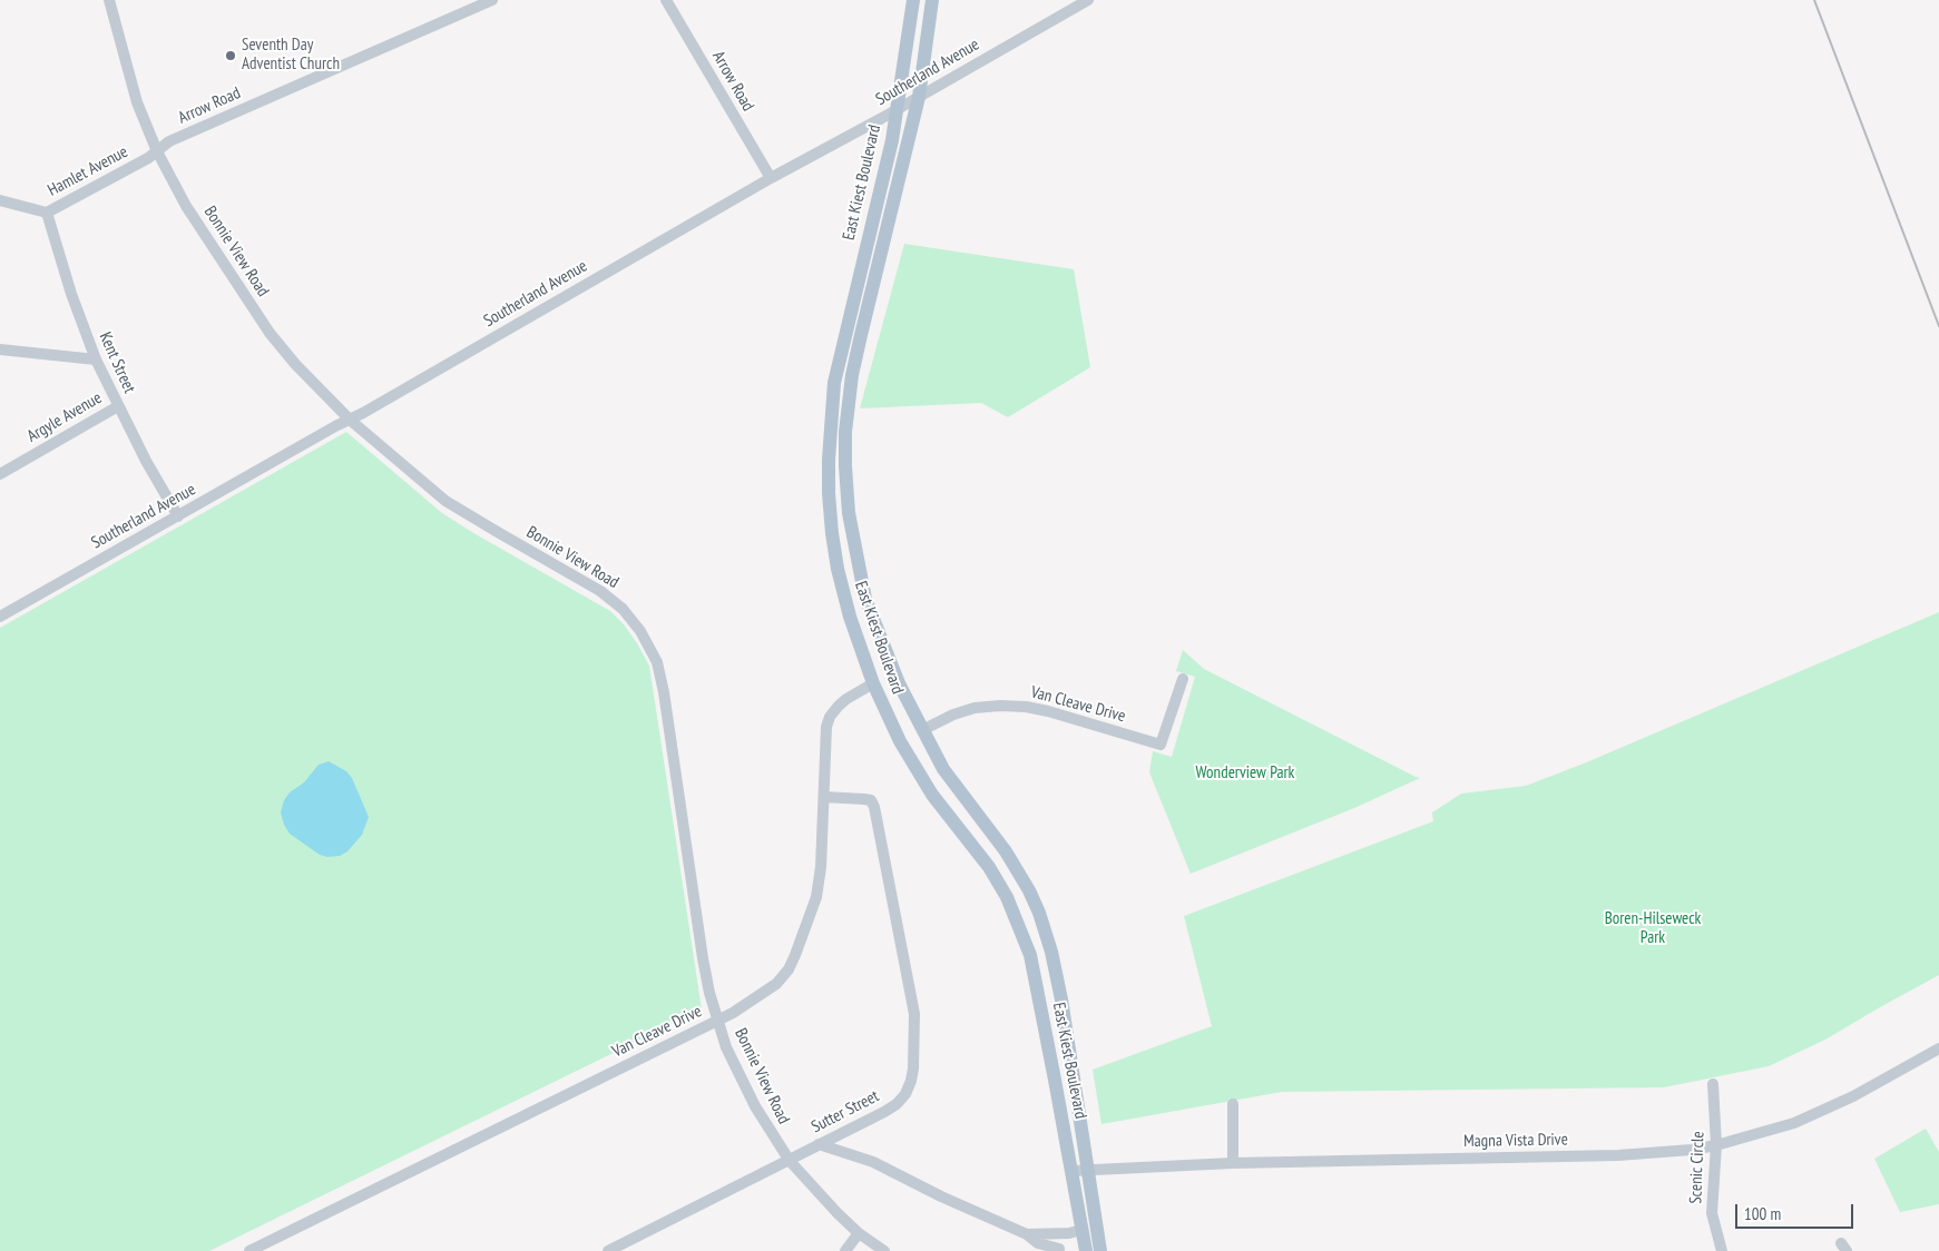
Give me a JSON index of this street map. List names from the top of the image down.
{
  "streets": {
    "main road": ["East Kiest Boulevard"],
    "street": [
      "Southerland Avenue",
      "Arrow Road",
      "Hamlet Avenue",
      "Bonnie View Road",
      "Kent Street",
      "Argyle Avenue",
      "Van Cleave Drive",
      "Sutter Street",
      "Magna Vista Drive",
      "Scenic Circle"
    ]
  },
  "crossings": [
    ["Southerland Avenue", "Arrow Road"],
    ["Southerland Avenue", "East Kiest Boulevard"],
    ["Southerland Avenue", "Bonnie View Road"],
    ["Southerland Avenue", "Kent Street"],
    ["Arrow Road", "Hamlet Avenue"],
    ["Arrow Road", "Bonnie View Road"],
    ["Hamlet Avenue", "Bonnie View Road"],
    ["Hamlet Avenue", "Kent Street"],
    ["East Kiest Boulevard", "Van Cleave Drive"],
    ["East Kiest Boulevard", "Magna Vista Drive"],
    ["Bonnie View Road", "Van Cleave Drive"],
    ["Bonnie View Road", "Sutter Street"],
    ["Kent Street", "Argyle Avenue"],
    ["Van Cleave Drive", "Sutter Street"],
    ["Magna Vista Drive", "Scenic Circle"]
  ],
  "parks": ["Wonderview Park", "Boren-Hilseweck Park"],
  "places": ["Seventh Day Adventist Church"],
  "scale_bar": "100 m"
}
